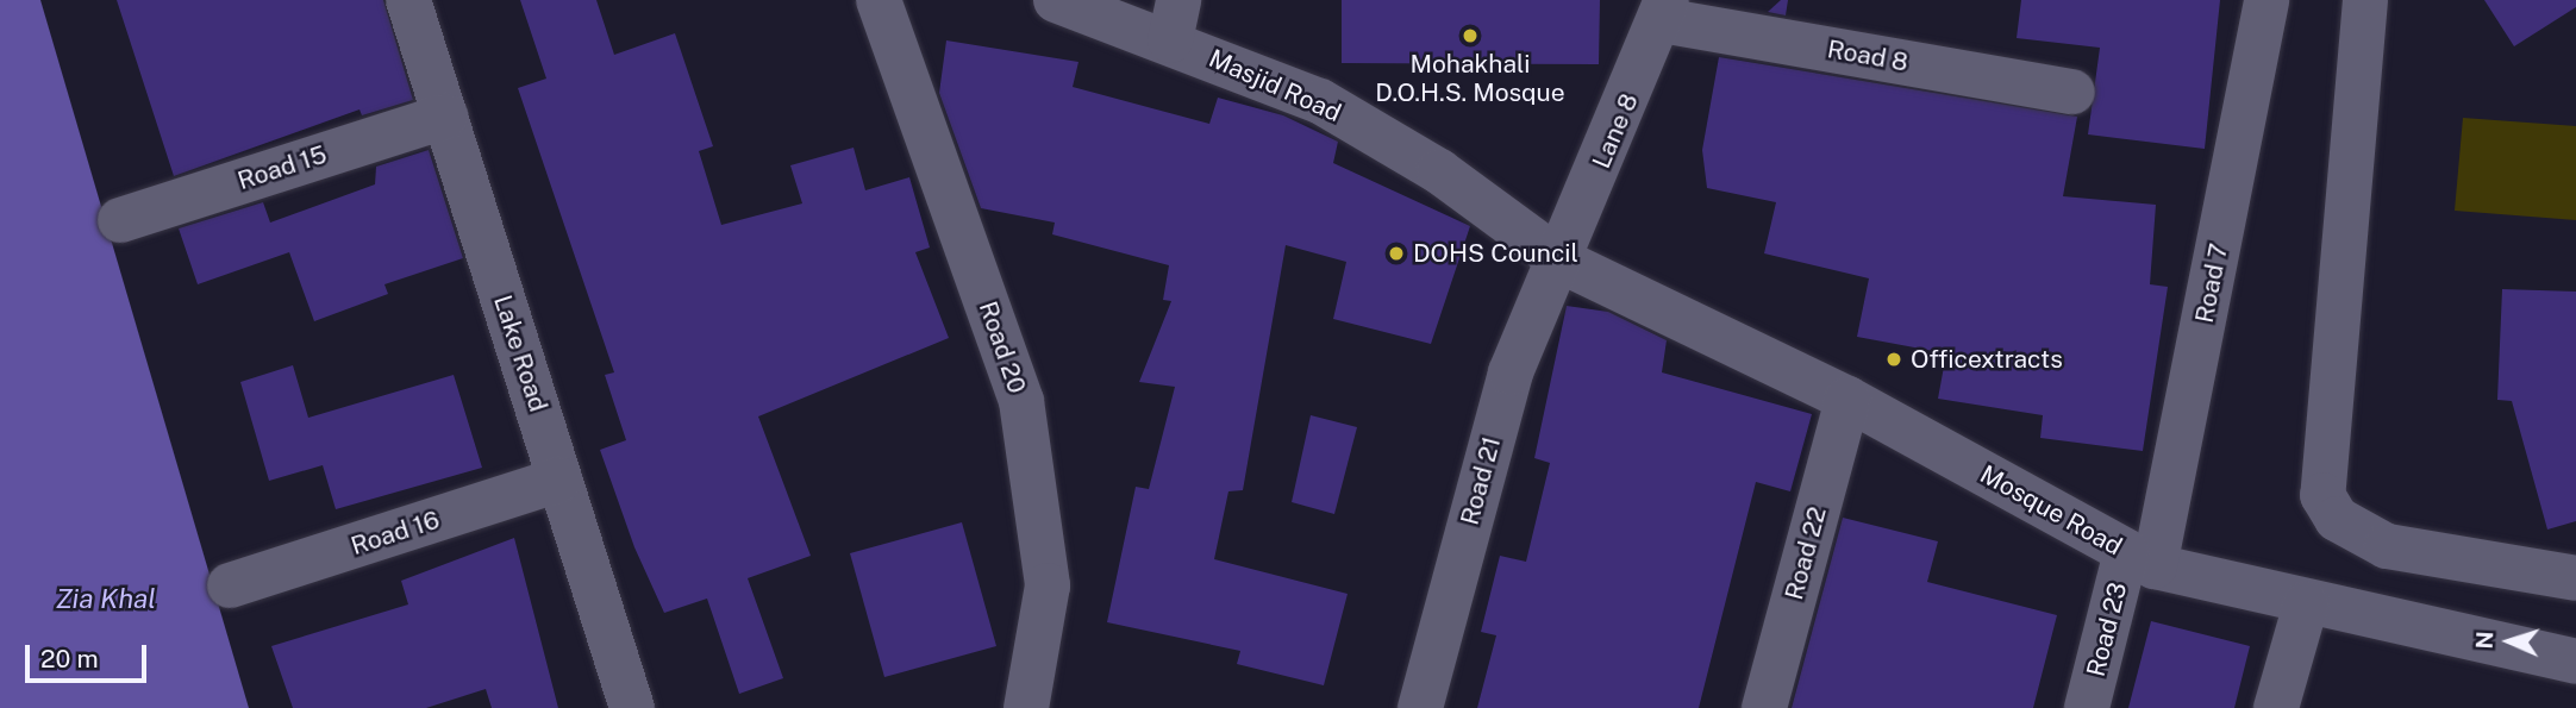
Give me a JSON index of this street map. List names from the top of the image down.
{
  "streets": {
    "street": [
      "Road 8",
      "Masjid Road",
      "Lane 8",
      "Road 15",
      "Road 7",
      "Road 20",
      "Lake Road",
      "Road 21",
      "Mosque Road",
      "Road 16",
      "Road 22",
      "Road 23"
    ]
  },
  "crossings": [
    ["Road 8", "Lane 8"],
    ["Masjid Road", "Lane 8"],
    ["Masjid Road", "Road 21"],
    ["Masjid Road", "Mosque Road"],
    ["Lane 8", "Road 21"],
    ["Lane 8", "Mosque Road"],
    ["Road 15", "Lake Road"],
    ["Road 7", "Mosque Road"],
    ["Road 7", "Road 23"],
    ["Lake Road", "Road 16"],
    ["Road 21", "Mosque Road"],
    ["Mosque Road", "Road 22"],
    ["Mosque Road", "Road 23"]
  ],
  "water": ["Zia Khal"],
  "places": ["Mohakhali D.O.H.S. Mosque", "DOHS Council", "Officextracts"],
  "scale_bar": "20 m",
  "north": "left"
}
